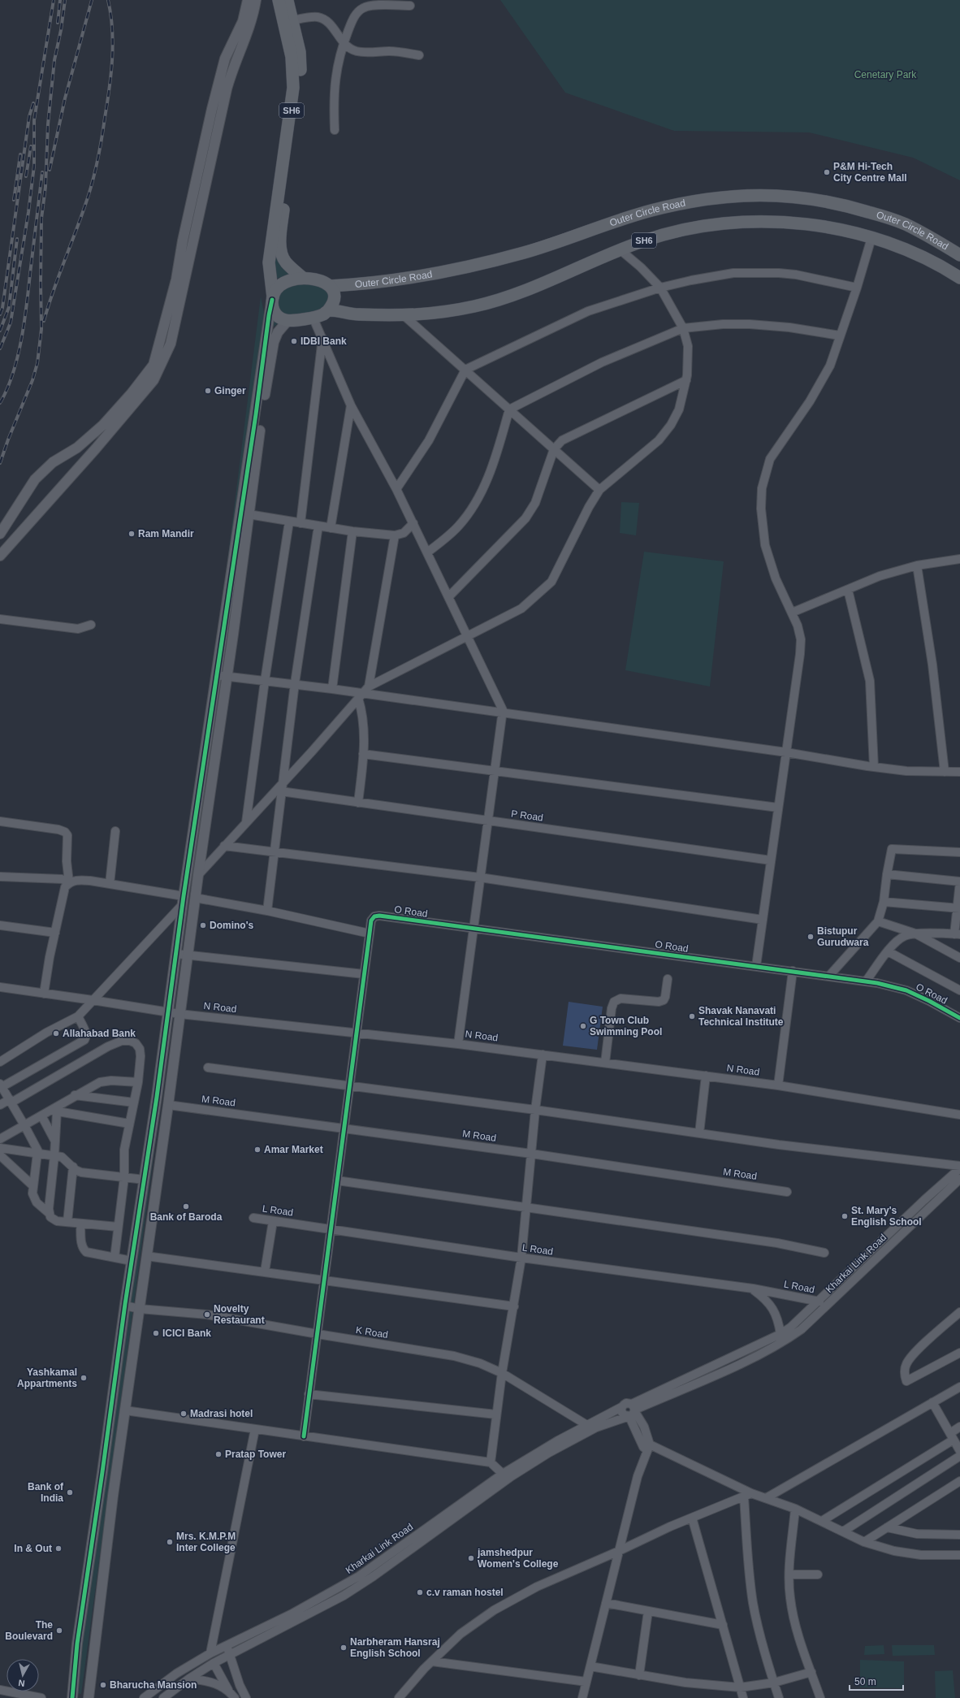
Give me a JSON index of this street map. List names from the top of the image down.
{
  "streets": {
    "main road": ["SH6", "Outer Circle Road"],
    "street": [
      "P Road",
      "O Road",
      "N Road",
      "M Road",
      "L Road",
      "Kharkai Link Road",
      "K Road"
    ]
  },
  "crossings": [
    ["SH6", "Outer Circle Road"],
    ["Kharkai Link Road", "K Road"]
  ],
  "parks": ["Cenetary Park"],
  "places": [
    "P&M Hi-Tech City Centre Mall",
    "IDBI Bank",
    "Ginger",
    "Ram Mandir",
    "Domino's",
    "Bistupur Gurudwara",
    "Shavak Nanavati Technical Institute",
    "G Town Club Swimming Pool",
    "Allahabad Bank",
    "Amar Market",
    "Bank of Baroda",
    "St. Mary's English School",
    "Novelty Restaurant",
    "ICICI Bank",
    "Yashkamal Appartments",
    "Madrasi hotel",
    "Pratap Tower",
    "Bank of India",
    "Mrs. K.M.P.M Inter College",
    "In & Out",
    "jamshedpur Women's College",
    "c.v raman hostel",
    "The Boulevard",
    "Narbheram Hansraj English School",
    "Bharucha Mansion"
  ],
  "scale_bar": "50 m",
  "north": "bottom"
}
